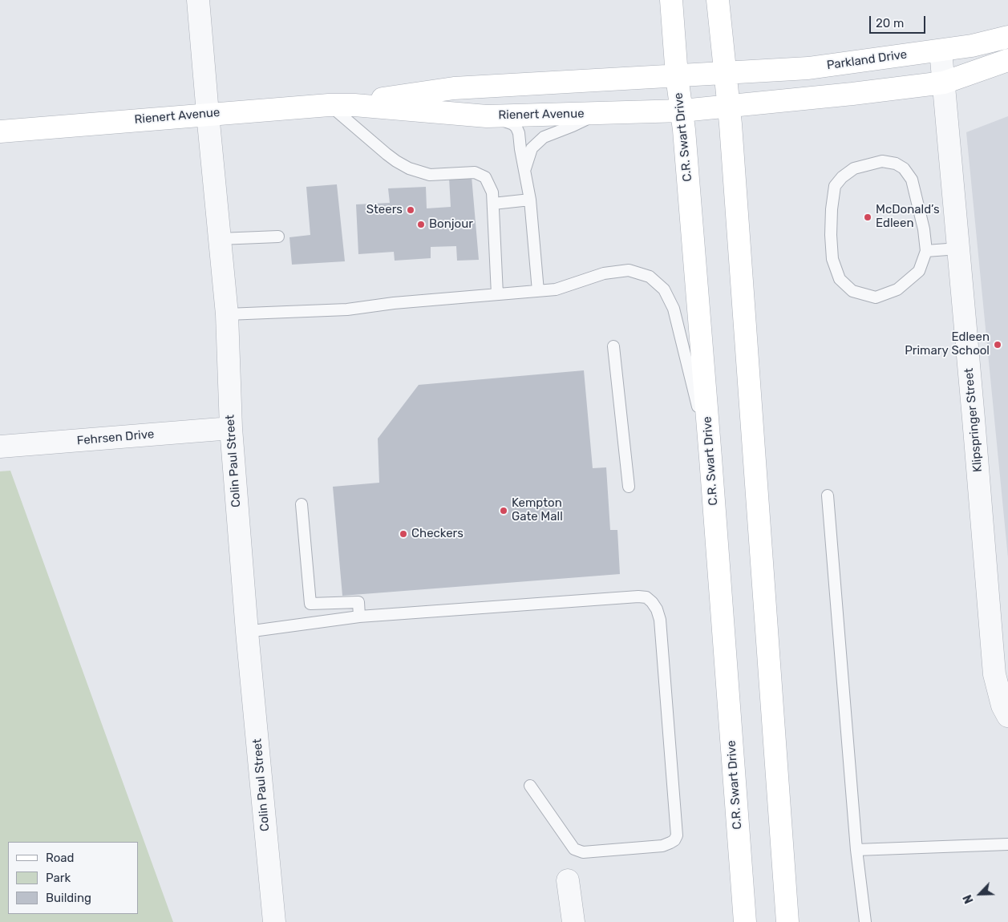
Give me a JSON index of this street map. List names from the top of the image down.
{
  "streets": {
    "main road": ["Parkland Drive", "Rienert Avenue", "C.R. Swart Drive"],
    "street": ["Klipspringer Street", "Fehrsen Drive", "Colin Paul Street"]
  },
  "crossings": [
    ["Parkland Drive", "Rienert Avenue"],
    ["Parkland Drive", "Klipspringer Street"],
    ["Rienert Avenue", "C.R. Swart Drive"],
    ["Rienert Avenue", "Colin Paul Street"],
    ["Fehrsen Drive", "Colin Paul Street"]
  ],
  "places": [
    "Steers",
    "McDonald’s Edleen",
    "Bonjour",
    "Edleen Primary School",
    "Kempton Gate Mall",
    "Checkers"
  ],
  "legend": ["Road", "Park", "Building"],
  "scale_bar": "20 m",
  "north": "bottom left"
}
